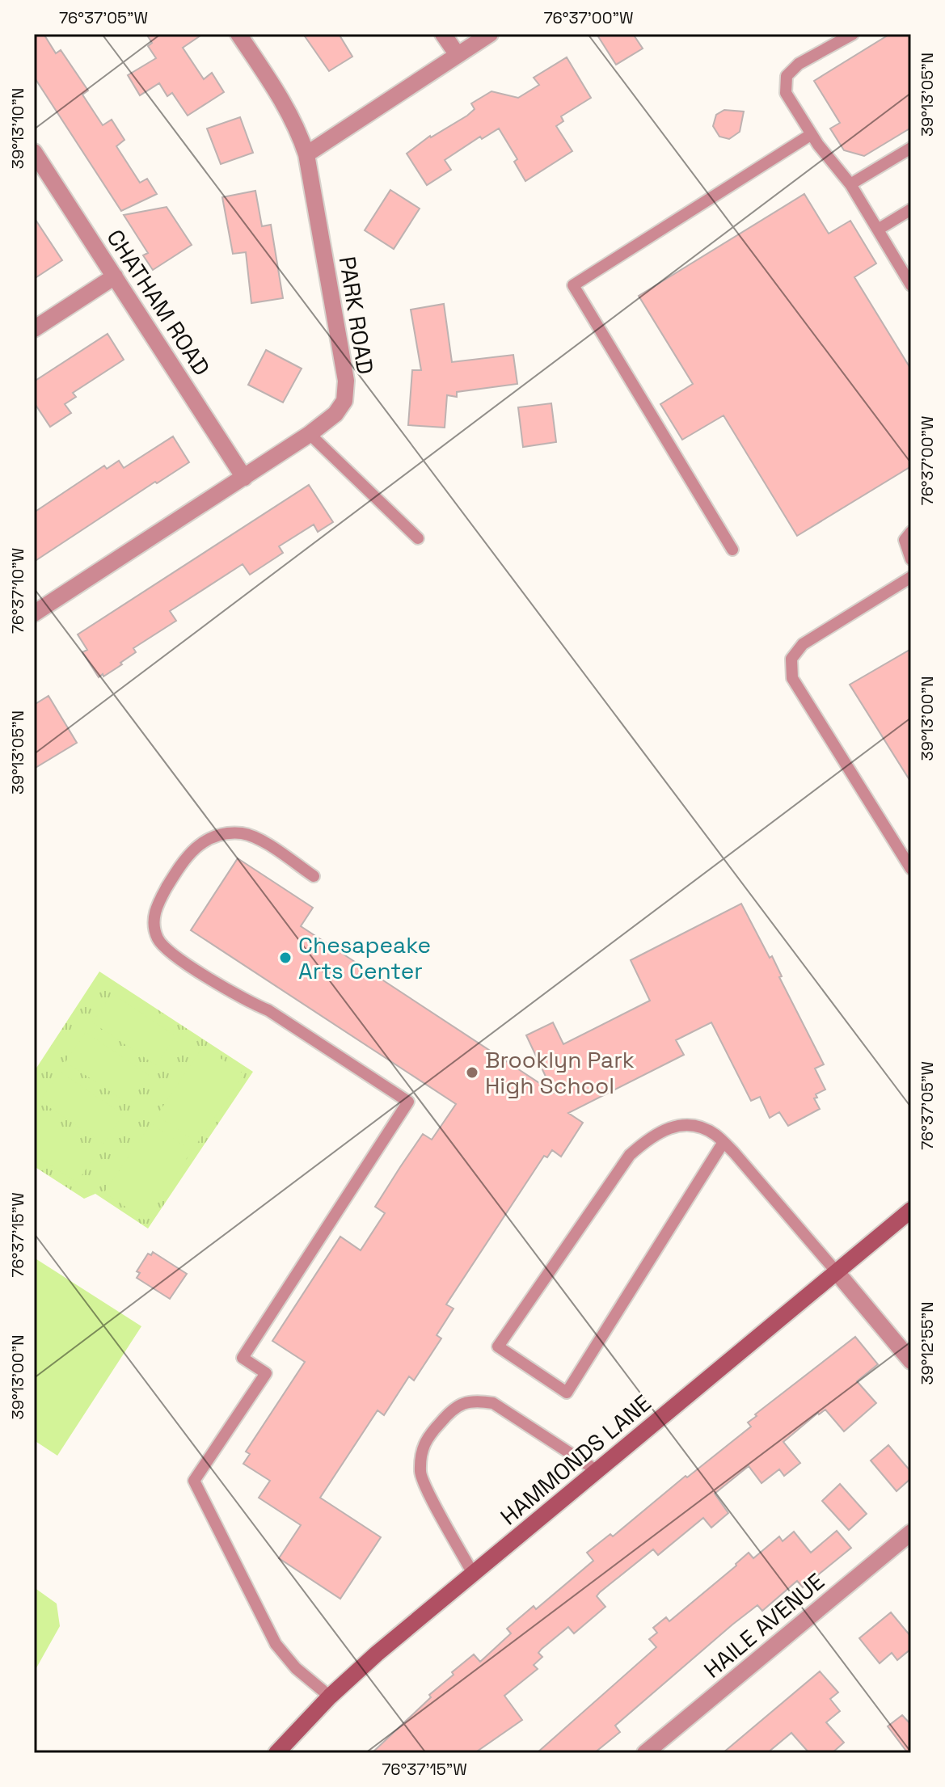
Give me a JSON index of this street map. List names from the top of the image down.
{
  "streets": {
    "street": [
      "CHATHAM ROAD",
      "PARK ROAD",
      "HAMMONDS LANE",
      "HAILE AVENUE"
    ]
  },
  "crossings": [
    ["CHATHAM ROAD", "PARK ROAD"]
  ],
  "places": ["Chesapeake Arts Center", "Brooklyn Park High School"],
  "coordinates": [
    "76°37'05\"W",
    "76°37'00\"W",
    "39°13'05\"N",
    "39°13'10\"N",
    "76°37'10\"W",
    "39°13'00\"N",
    "76°37'15\"W",
    "39°12'55\"N"
  ]
}
